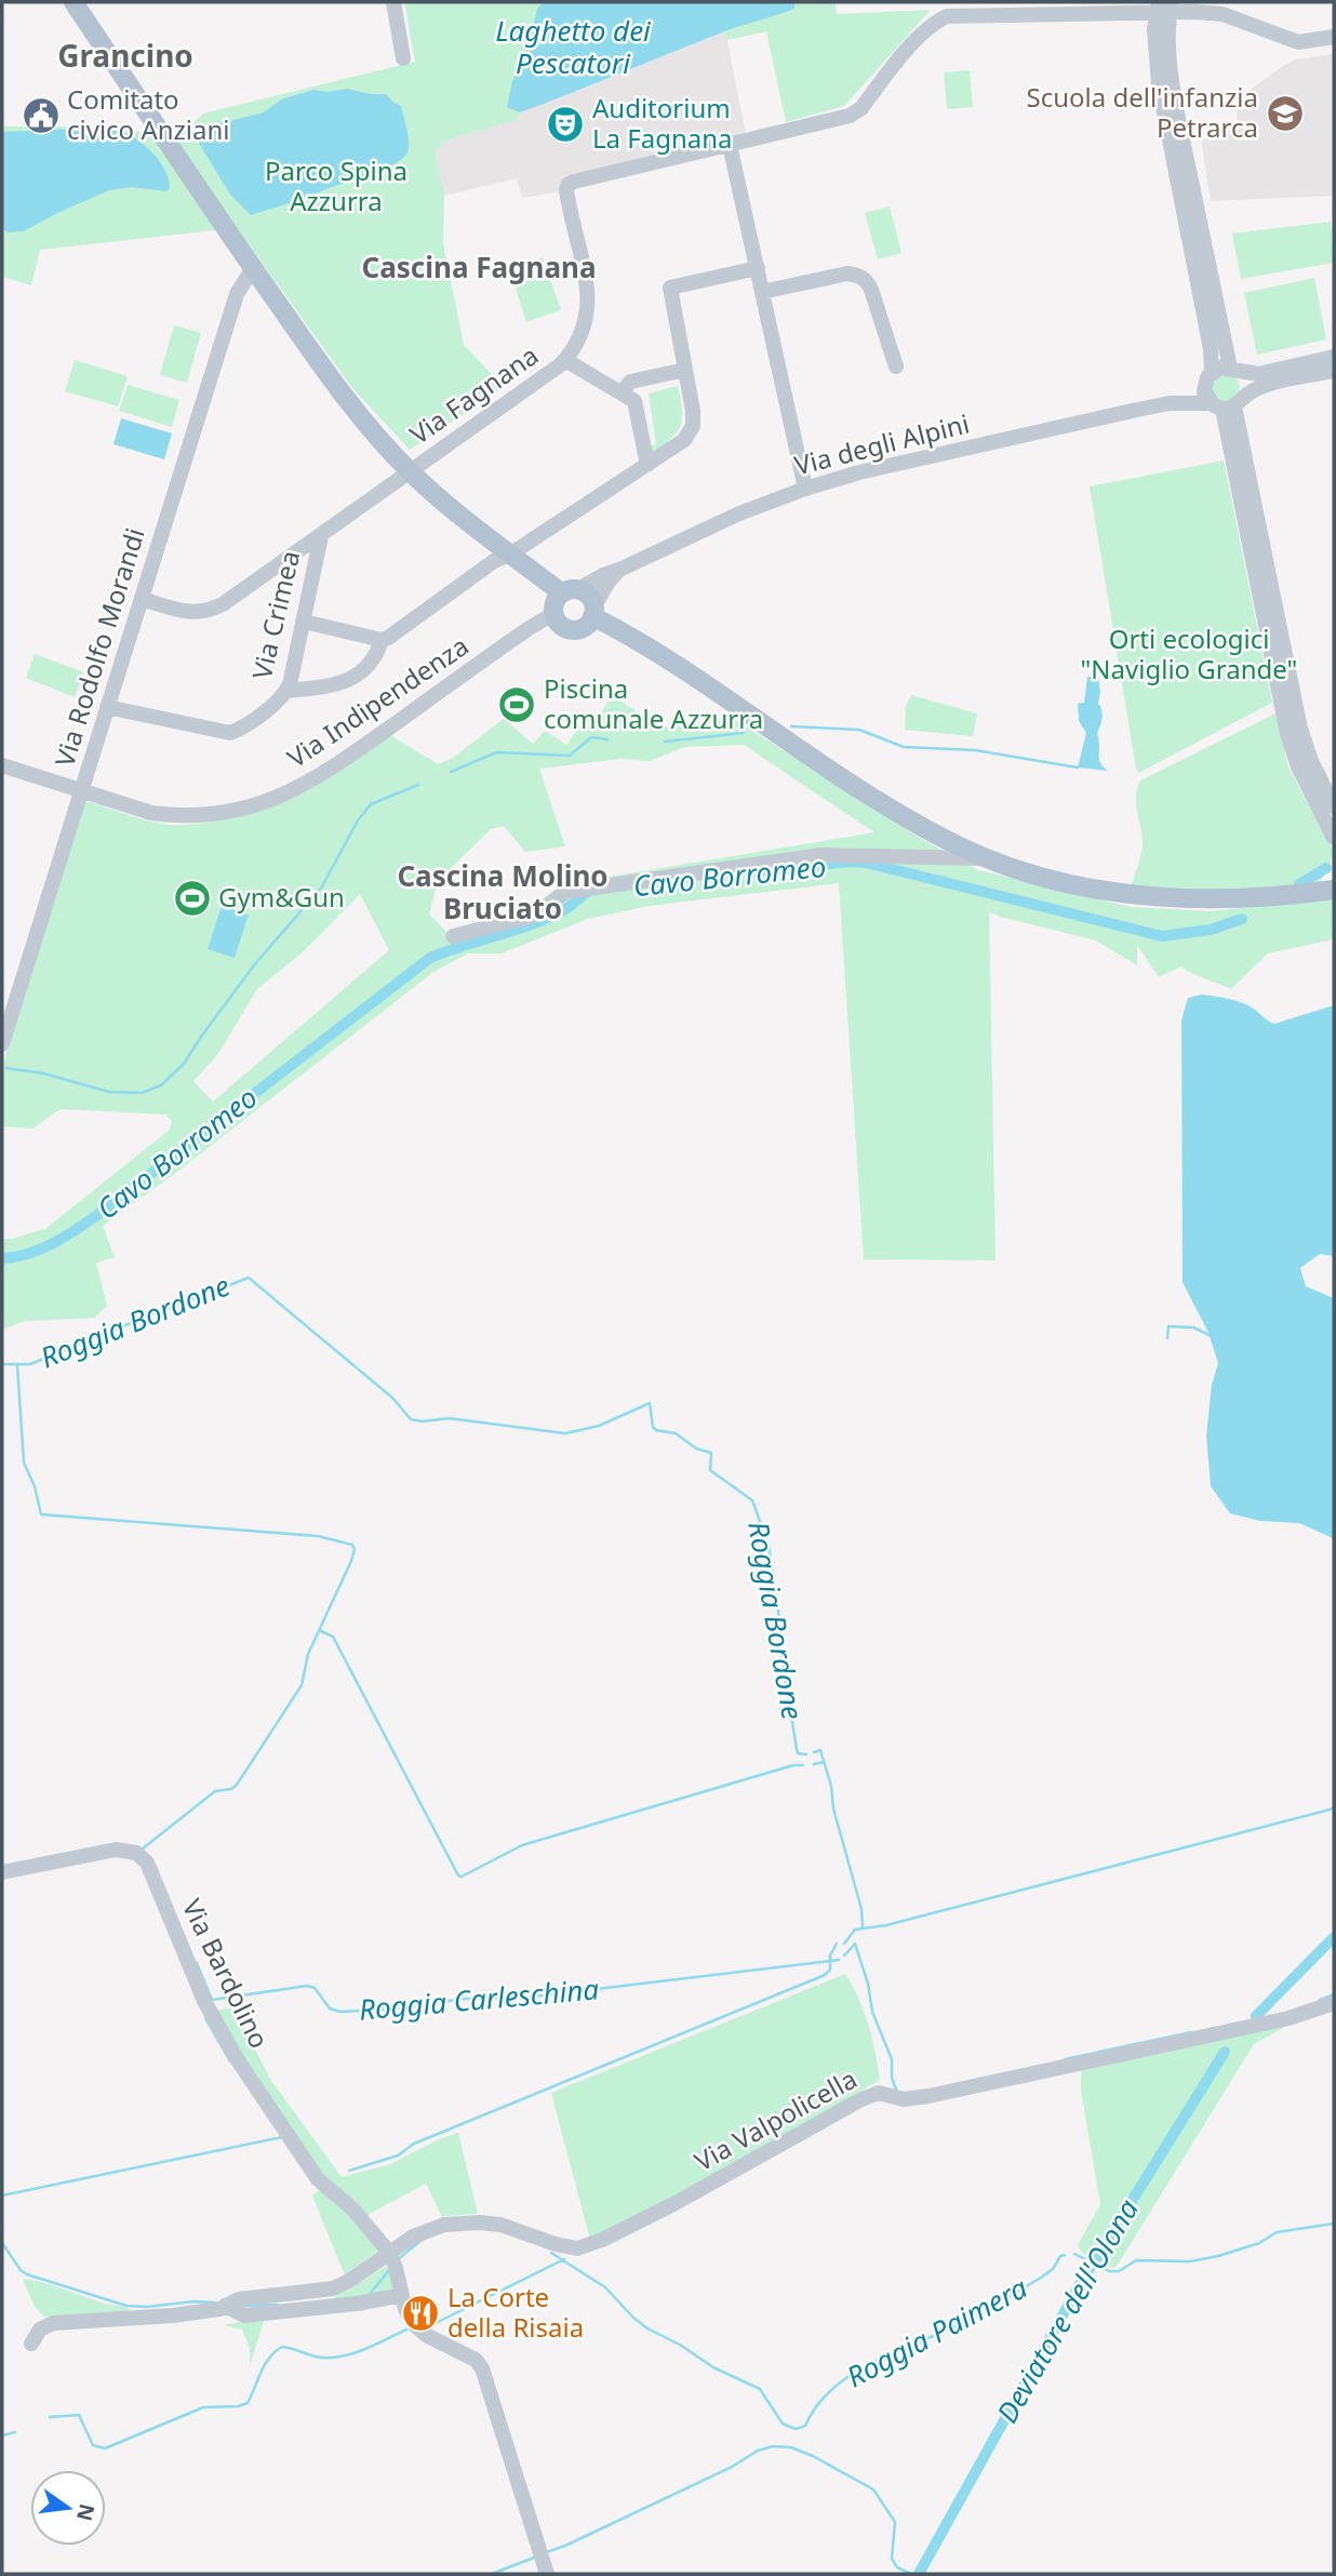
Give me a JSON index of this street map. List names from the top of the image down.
{
  "streets": {
    "street": [
      "Via Fagnana",
      "Via degli Alpini",
      "Via Crimea",
      "Via Rodolfo Morandi",
      "Via Indipendenza",
      "Via Bardolino",
      "Via Valpolicella"
    ]
  },
  "crossings": [
    ["Via Fagnana", "Via Crimea"],
    ["Via Fagnana", "Via Rodolfo Morandi"],
    ["Via degli Alpini", "Via Indipendenza"],
    ["Via Crimea", "Via Rodolfo Morandi"],
    ["Via Rodolfo Morandi", "Via Indipendenza"],
    ["Via Bardolino", "Via Valpolicella"]
  ],
  "districts": ["Grancino", "Cascina Fagnana", "Cascina Molino Bruciato"],
  "water": [
    "Laghetto dei Pescatori",
    "Cavo Borromeo",
    "Roggia Bordone",
    "Roggia Carleschina",
    "Deviatore dell'Olona",
    "Roggia Paimera"
  ],
  "parks": ["Parco Spina Azzurra", "Orti ecologici \"Naviglio Grande\""],
  "places": {
    "school or university": ["Scuola dell'infanzia Petrarca"],
    "public building": ["Comitato civico Anziani"],
    "theatre": ["Auditorium La Fagnana"],
    "sports": ["Piscina comunale Azzurra", "Gym&Gun"],
    "restaurant": ["La Corte della Risaia"]
  },
  "north": "right"
}
